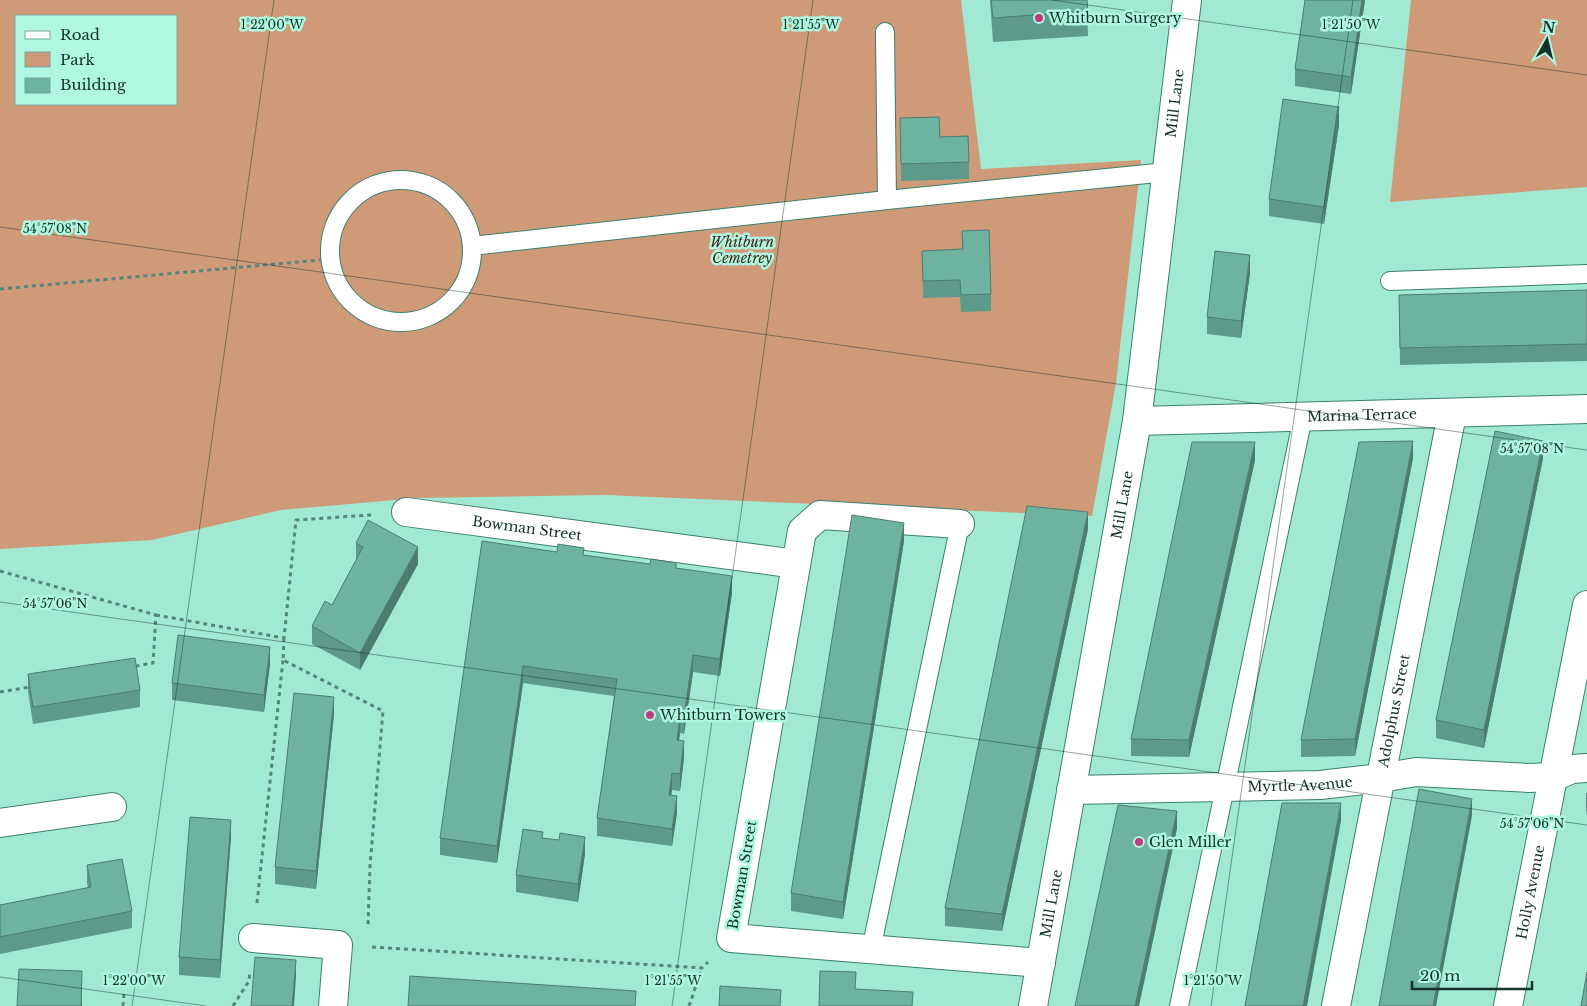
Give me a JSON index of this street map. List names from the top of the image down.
{
  "streets": {
    "street": [
      "Mill Lane",
      "Marina Terrace",
      "Bowman Street",
      "Adolphus Street",
      "Myrtle Avenue",
      "Holly Avenue"
    ]
  },
  "crossings": [
    ["Mill Lane", "Marina Terrace"],
    ["Mill Lane", "Bowman Street"],
    ["Mill Lane", "Myrtle Avenue"],
    ["Marina Terrace", "Adolphus Street"],
    ["Adolphus Street", "Myrtle Avenue"],
    ["Myrtle Avenue", "Holly Avenue"]
  ],
  "parks": ["Whitburn Cemetrey"],
  "places": ["Whitburn Surgery", "Whitburn Towers", "Glen Miller"],
  "legend": ["Road", "Park", "Building"],
  "scale_bar": "20 m",
  "north": "top",
  "coordinates": [
    "1°22'00\"W",
    "1°21'55\"W",
    "1°21'50\"W",
    "54°57'08\"N",
    "54°57'06\"N"
  ]
}
